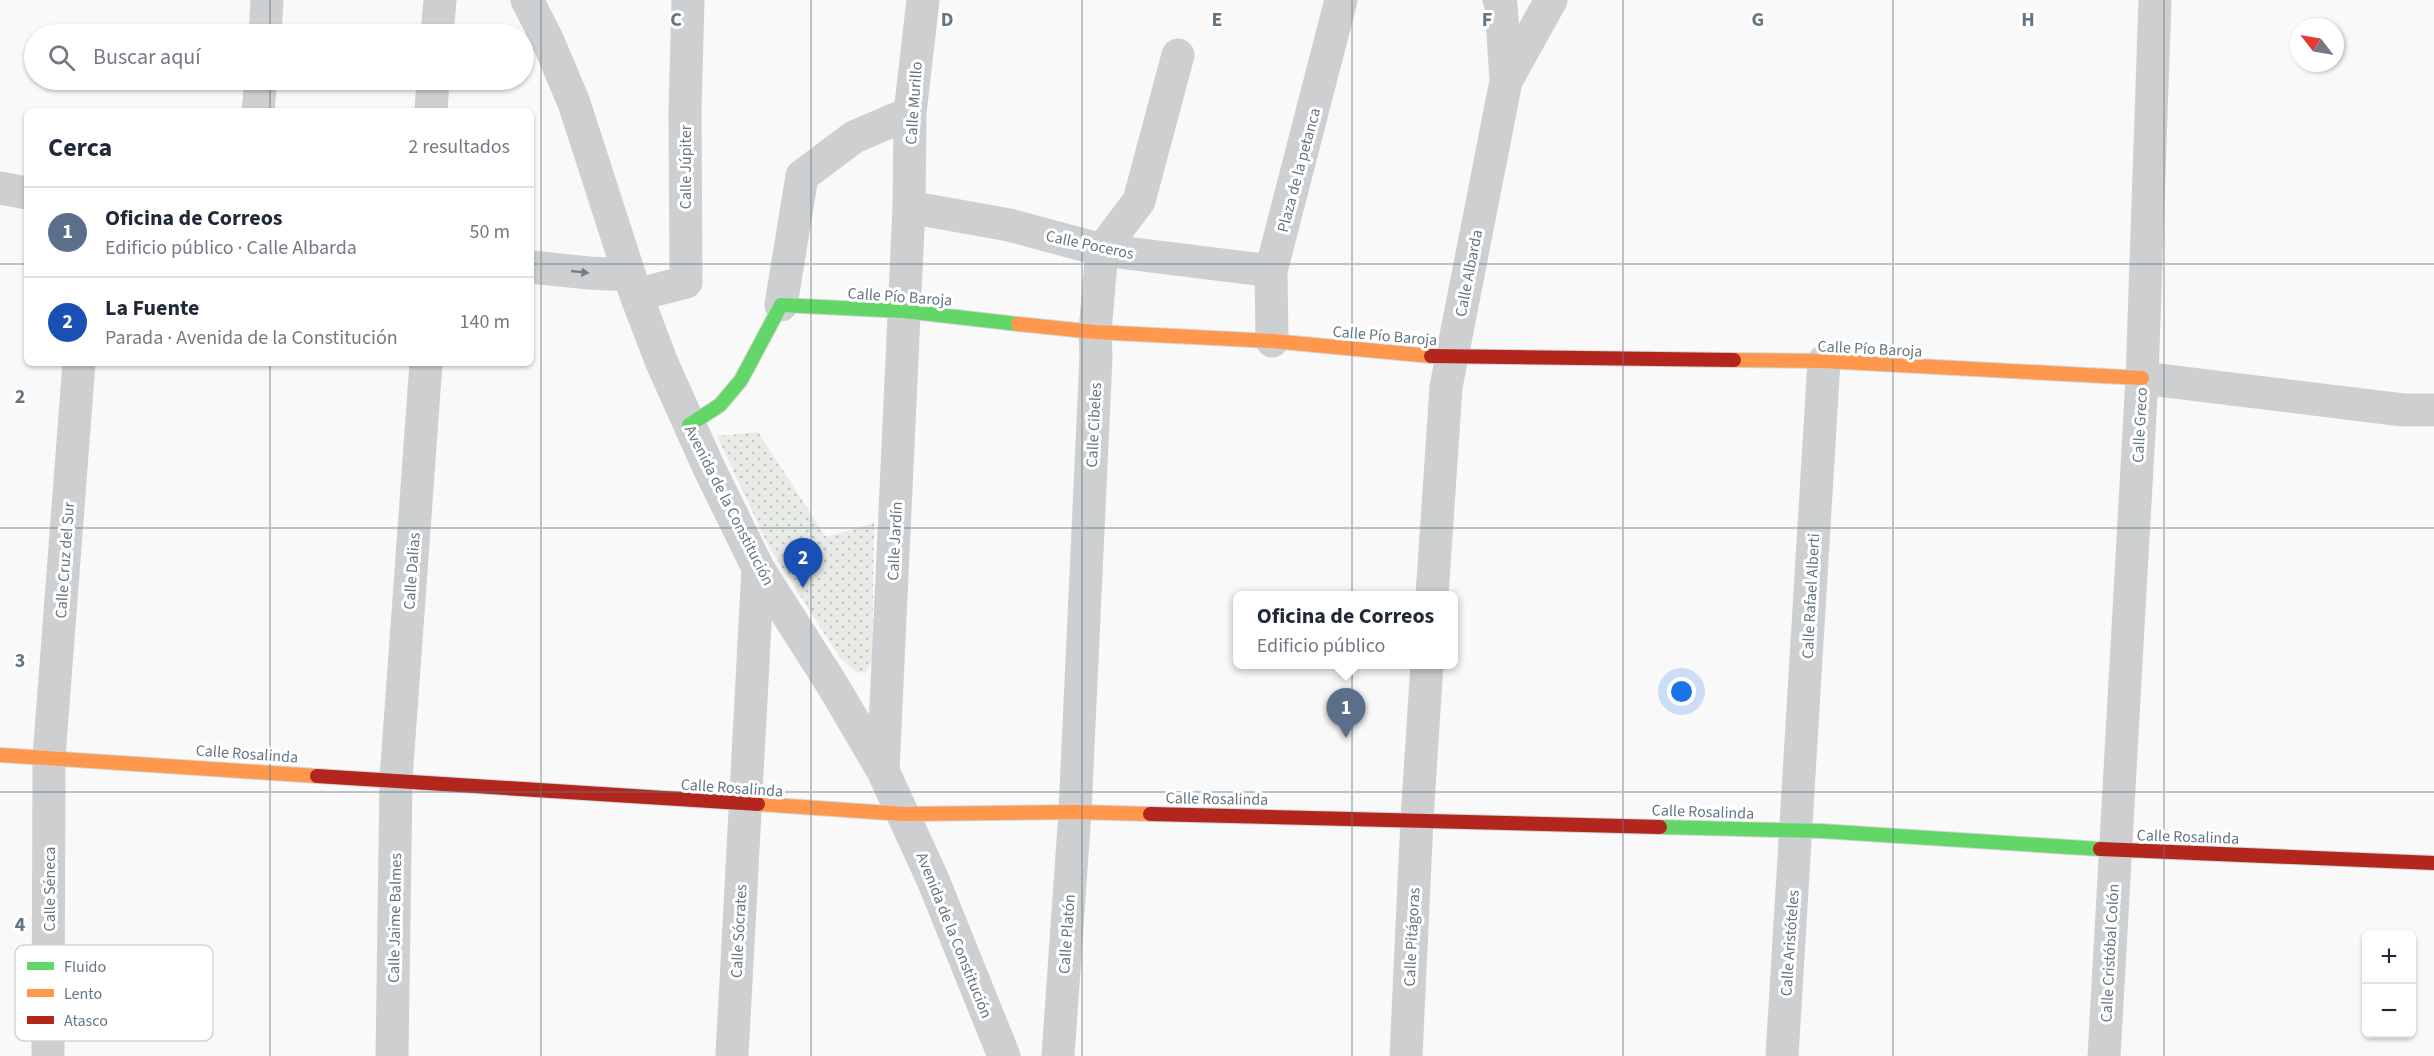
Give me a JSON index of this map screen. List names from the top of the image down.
{
  "streets": {
    "street": [
      "Calle Murillo",
      "Calle Júpiter",
      "Plaza de la petanca",
      "Calle Poceros",
      "Calle Albarda",
      "Calle Pío Baroja",
      "Calle Cibeles",
      "Calle Greco",
      "Avenida de la Constitución",
      "Calle Jardín",
      "Calle Cruz del Sur",
      "Calle Dalias",
      "Calle Rafael Alberti",
      "Calle Rosalinda",
      "Calle Séneca",
      "Calle Jaime Balmes",
      "Calle Sócrates",
      "Calle Platón",
      "Calle Pitágoras",
      "Calle Aristóteles",
      "Calle Cristóbal Colón"
    ]
  },
  "crossings": [
    ["Calle Murillo", "Calle Poceros"],
    ["Calle Murillo", "Calle Pío Baroja"],
    ["Calle Murillo", "Calle Jardín"],
    ["Calle Júpiter", "Avenida de la Constitución"],
    ["Plaza de la petanca", "Calle Poceros"],
    ["Plaza de la petanca", "Calle Pío Baroja"],
    ["Calle Poceros", "Calle Cibeles"],
    ["Calle Albarda", "Calle Pío Baroja"],
    ["Calle Pío Baroja", "Calle Cibeles"],
    ["Calle Pío Baroja", "Calle Greco"],
    ["Calle Pío Baroja", "Calle Jardín"],
    ["Calle Pío Baroja", "Calle Rafael Alberti"],
    ["Calle Cibeles", "Calle Rosalinda"],
    ["Calle Cibeles", "Calle Platón"],
    ["Calle Greco", "Calle Rosalinda"],
    ["Calle Greco", "Calle Cristóbal Colón"],
    ["Avenida de la Constitución", "Calle Jardín"],
    ["Avenida de la Constitución", "Calle Rosalinda"],
    ["Avenida de la Constitución", "Calle Sócrates"],
    ["Calle Cruz del Sur", "Calle Rosalinda"],
    ["Calle Cruz del Sur", "Calle Séneca"],
    ["Calle Dalias", "Calle Rosalinda"],
    ["Calle Dalias", "Calle Jaime Balmes"],
    ["Calle Rafael Alberti", "Calle Rosalinda"],
    ["Calle Rafael Alberti", "Calle Aristóteles"],
    ["Calle Rosalinda", "Calle Séneca"],
    ["Calle Rosalinda", "Calle Jaime Balmes"],
    ["Calle Rosalinda", "Calle Sócrates"],
    ["Calle Rosalinda", "Calle Platón"],
    ["Calle Rosalinda", "Calle Pitágoras"],
    ["Calle Rosalinda", "Calle Aristóteles"],
    ["Calle Rosalinda", "Calle Cristóbal Colón"]
  ],
  "legend": ["Fluido", "Lento", "Atasco"],
  "north": "top left",
  "page": {
    "search": "Buscar aquí",
    "heading": ["Cerca", "2 resultados"],
    "list": [
      {
        "mark": "1",
        "name": "Oficina de Correos",
        "note": "Edificio público · Calle Albarda",
        "value": "50 m"
      },
      {
        "mark": "2",
        "name": "La Fuente",
        "note": "Parada · Avenida de la Constitución",
        "value": "140 m"
      }
    ],
    "pins": ["2", "1"],
    "popup": ["Oficina de Correos", "Edificio público"],
    "map_buttons": ["+", "−"]
  },
  "grid": {
    "columns": [
      "C",
      "D",
      "E",
      "F",
      "G",
      "H"
    ],
    "rows": ["2", "3", "4"]
  }
}
